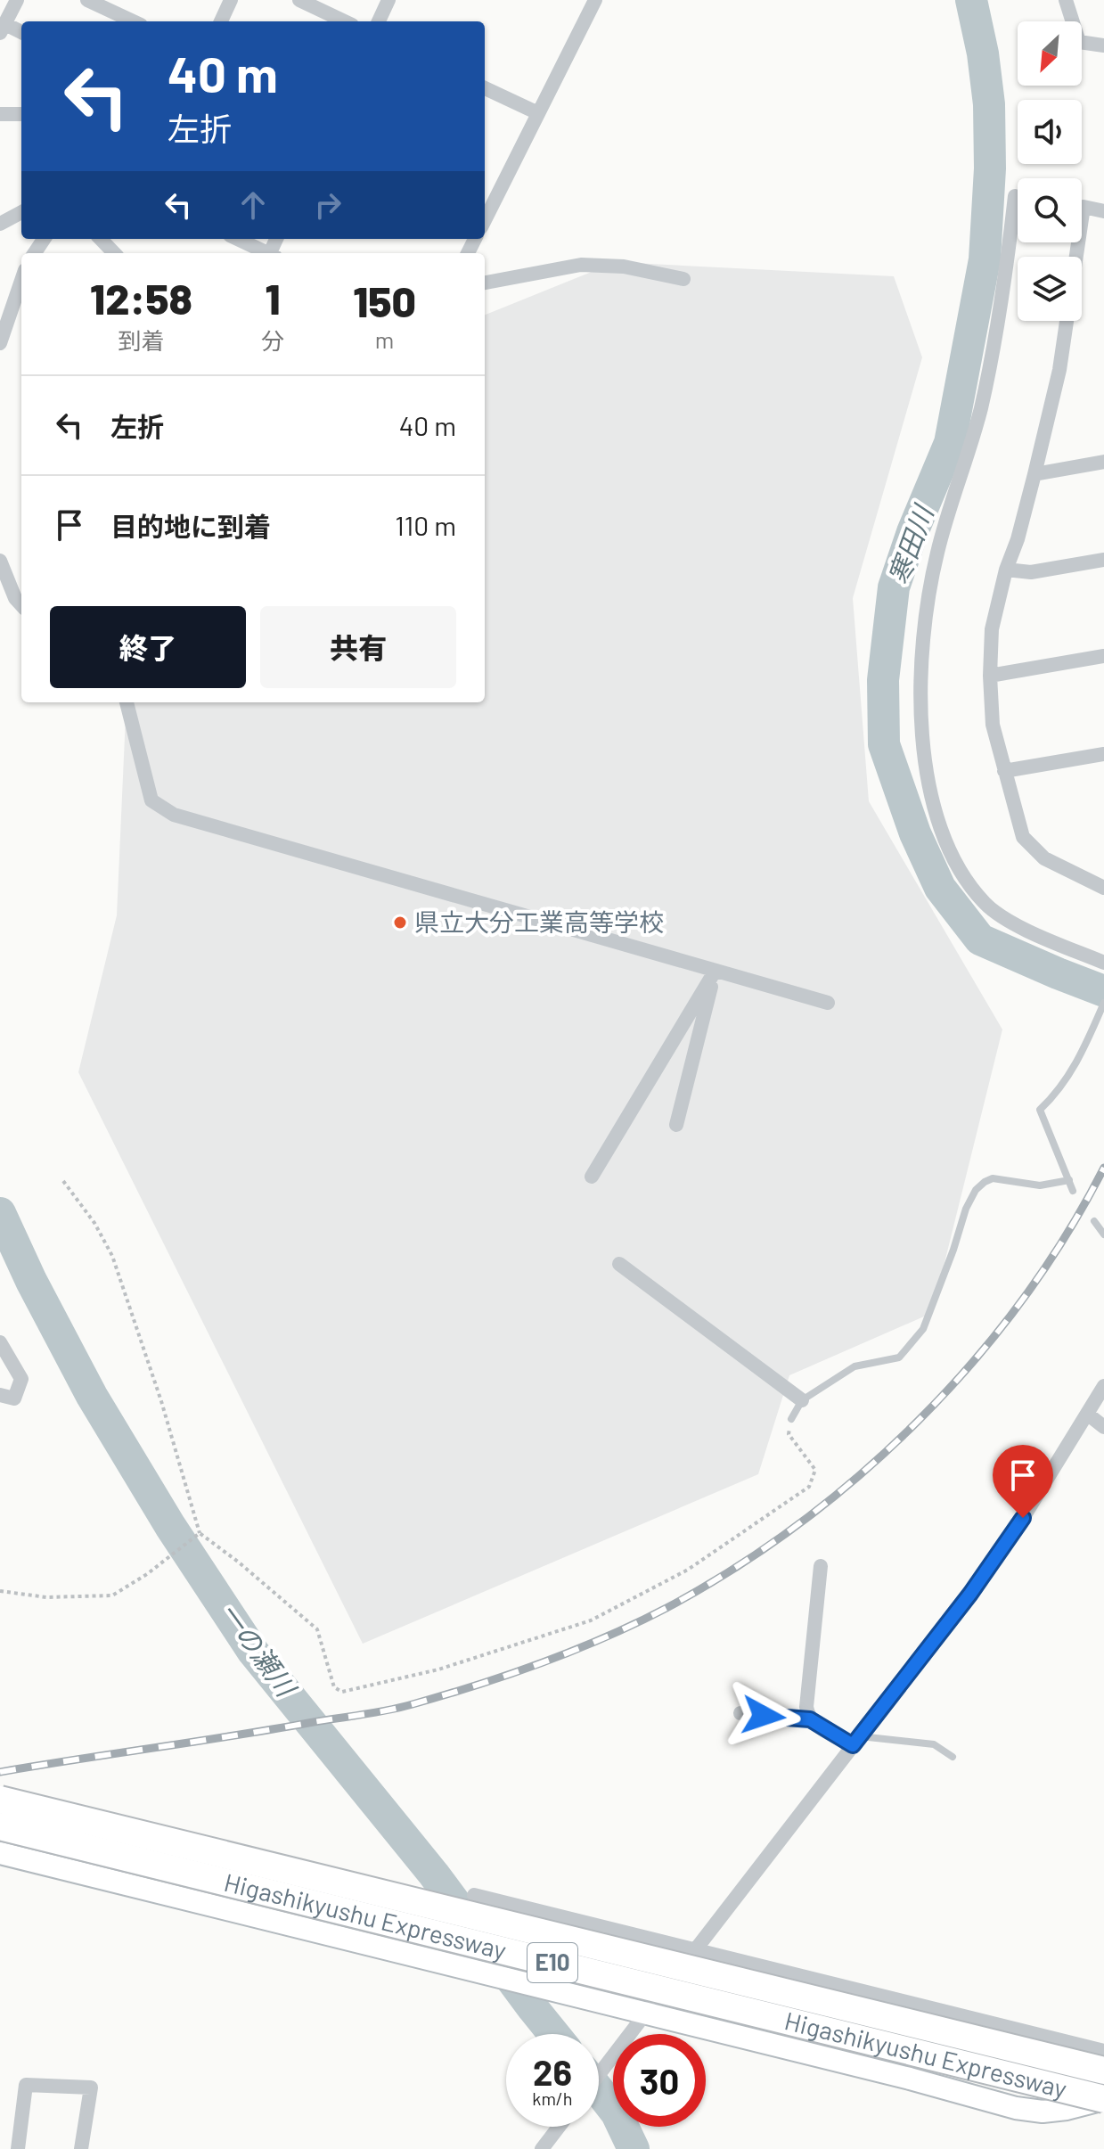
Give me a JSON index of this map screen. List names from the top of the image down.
{
  "streets": {
    "highway": ["Higashikyushu Expressway", "E10"]
  },
  "water": ["寒田川", "一の瀬川"],
  "places": ["県立大分工業高等学校"],
  "north": "bottom left",
  "page": {
    "turn": ["40 m", "左折"],
    "eta": [
      "12:58",
      "到着",
      "1",
      "分",
      "150",
      "m"
    ],
    "list": [
      {
        "name": "左折",
        "value": "40 m"
      },
      {
        "name": "目的地に到着",
        "value": "110 m"
      }
    ],
    "buttons": ["終了", "共有"],
    "speed": "26 km/h",
    "limit": "30"
  }
}
